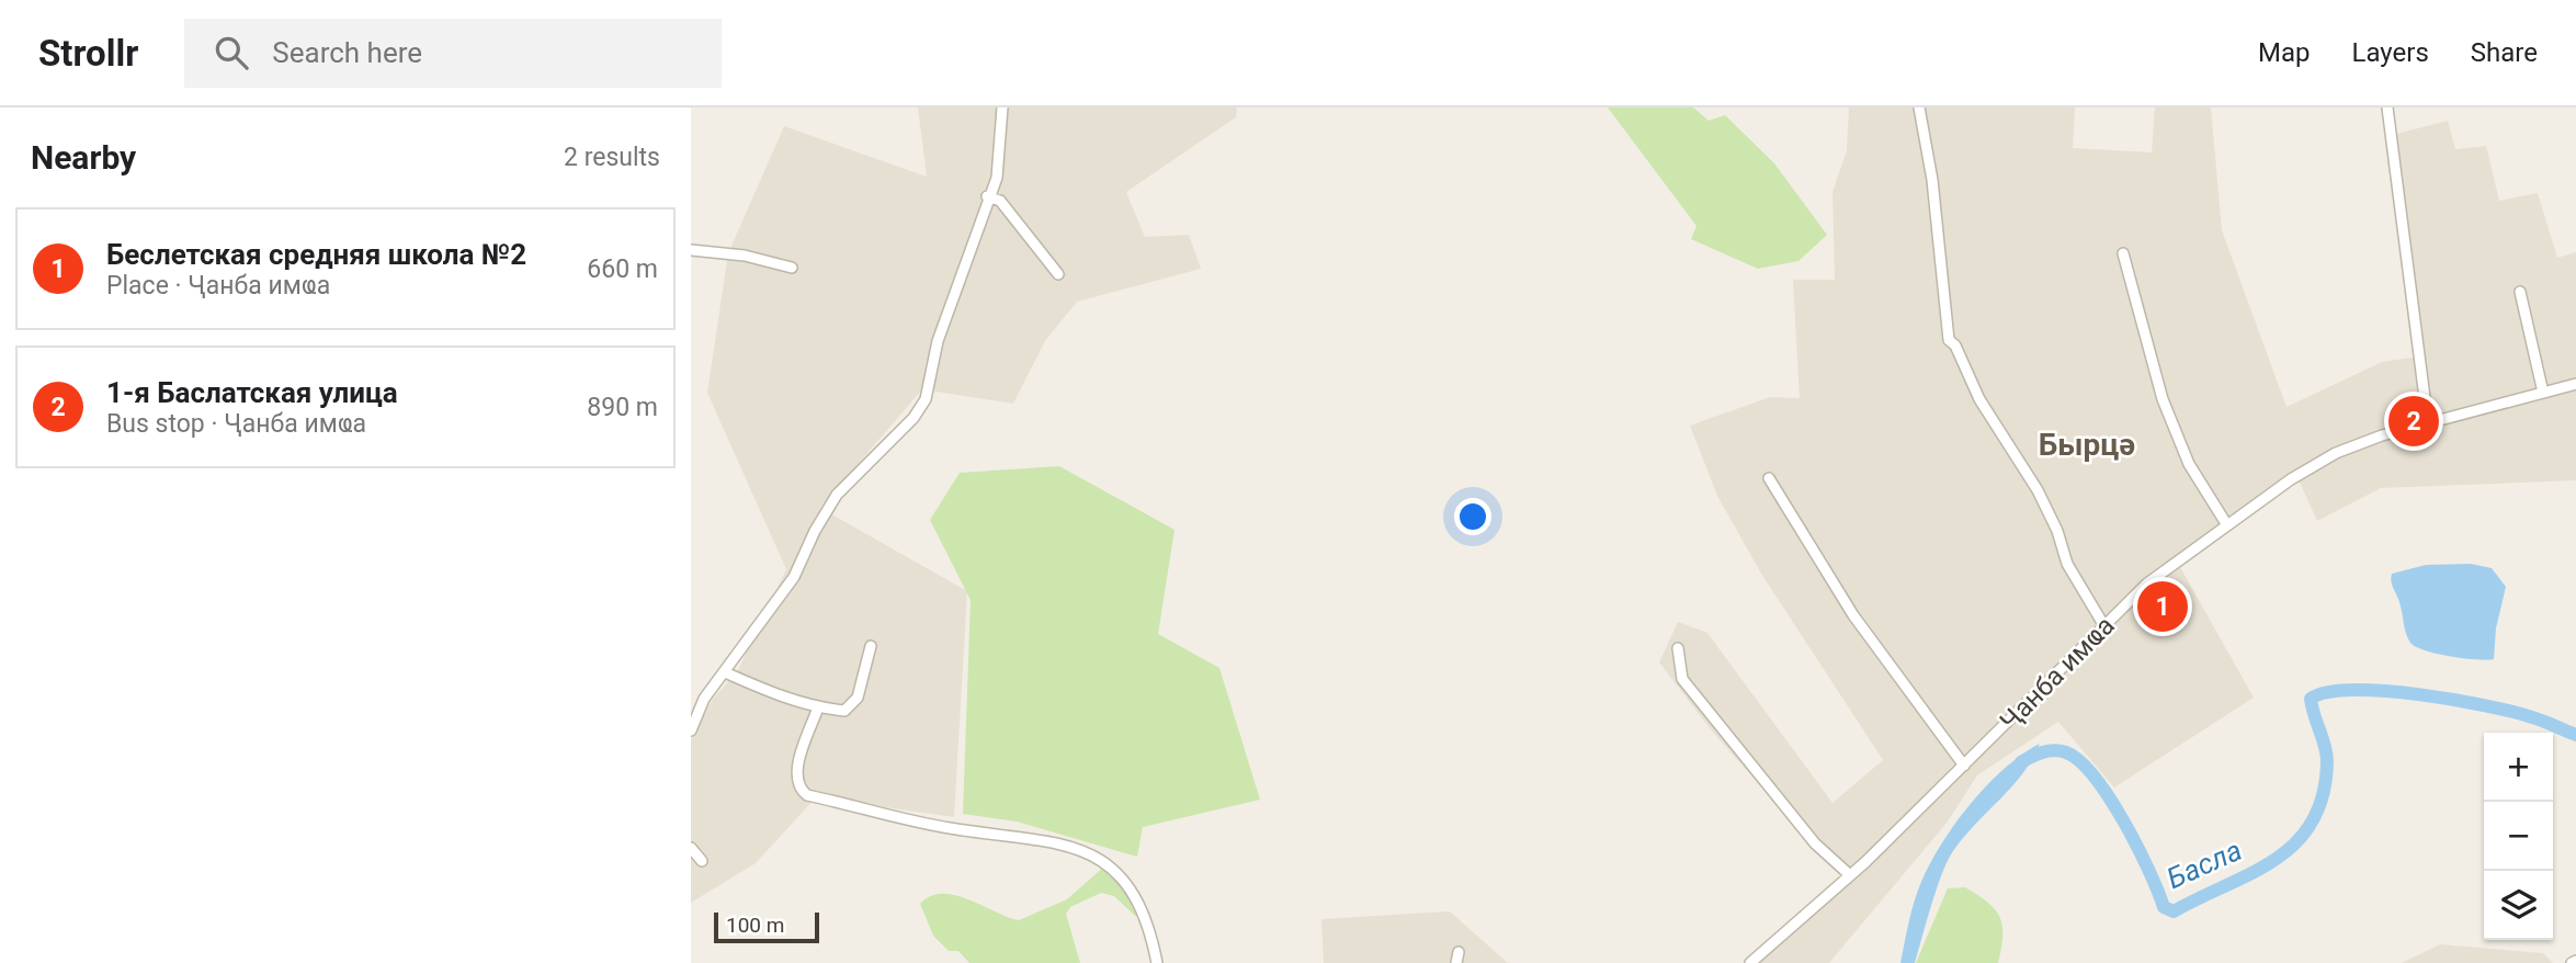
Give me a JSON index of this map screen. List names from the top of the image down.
{
  "streets": {
    "street": ["Ҷанба имҩа"]
  },
  "districts": ["Бырцә"],
  "water": ["Басла"],
  "scale_bar": "100 m",
  "page": {
    "header": "Strollr",
    "search": "Search here",
    "nav": ["Map", "Layers", "Share"],
    "heading": ["Nearby", "2 results"],
    "list": [
      {
        "mark": "1",
        "name": "Беслетская средняя школа №2",
        "note": "Place · Ҷанба имҩа",
        "value": "660 m"
      },
      {
        "mark": "2",
        "name": "1-я Баслатская улица",
        "note": "Bus stop · Ҷанба имҩа",
        "value": "890 m"
      }
    ],
    "pins": ["2", "1"],
    "map_buttons": ["+", "−"],
    "scale": "100 m"
  }
}
